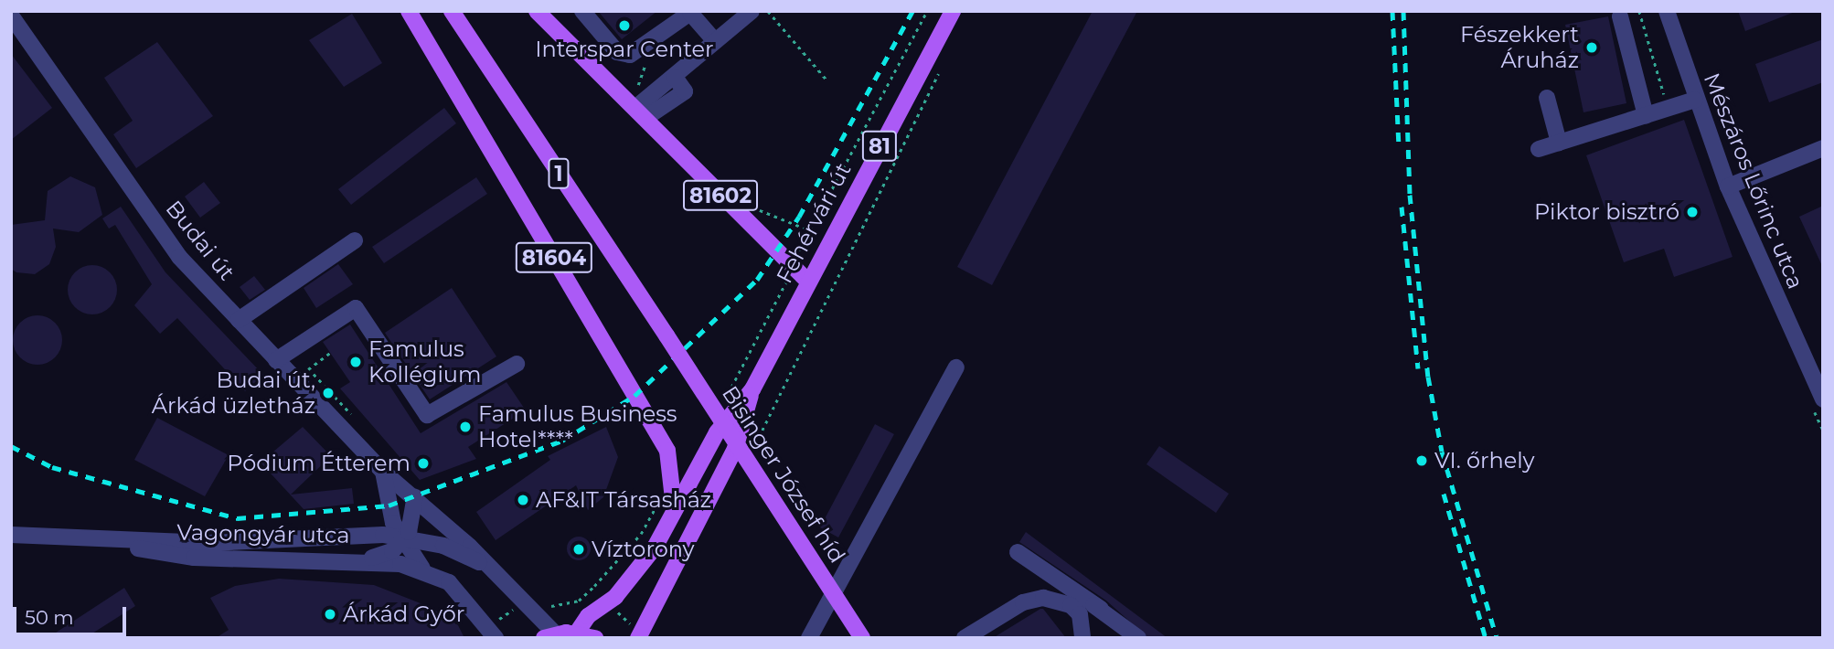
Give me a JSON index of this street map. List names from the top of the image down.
{
  "streets": {
    "main road": [
      "81",
      "1",
      "81602",
      "Fehérvári út",
      "81604",
      "Bisinger József híd"
    ],
    "street": ["Mészáros Lőrinc utca", "Budai út", "Vagongyár utca"]
  },
  "crossings": [
    ["81602", "Fehérvári út"],
    ["Fehérvári út", "81604"],
    ["Budai út", "Vagongyár utca"]
  ],
  "places": [
    "Interspar Center",
    "Fészekkert Áruház",
    "Piktor bisztró",
    "Famulus Kollégium",
    "Budai út, Árkád üzletház",
    "Famulus Business Hotel****",
    "VI. őrhely",
    "Pódium Étterem",
    "AF&IT Társasház",
    "Víztorony",
    "Árkád Győr"
  ],
  "scale_bar": "50 m"
}
